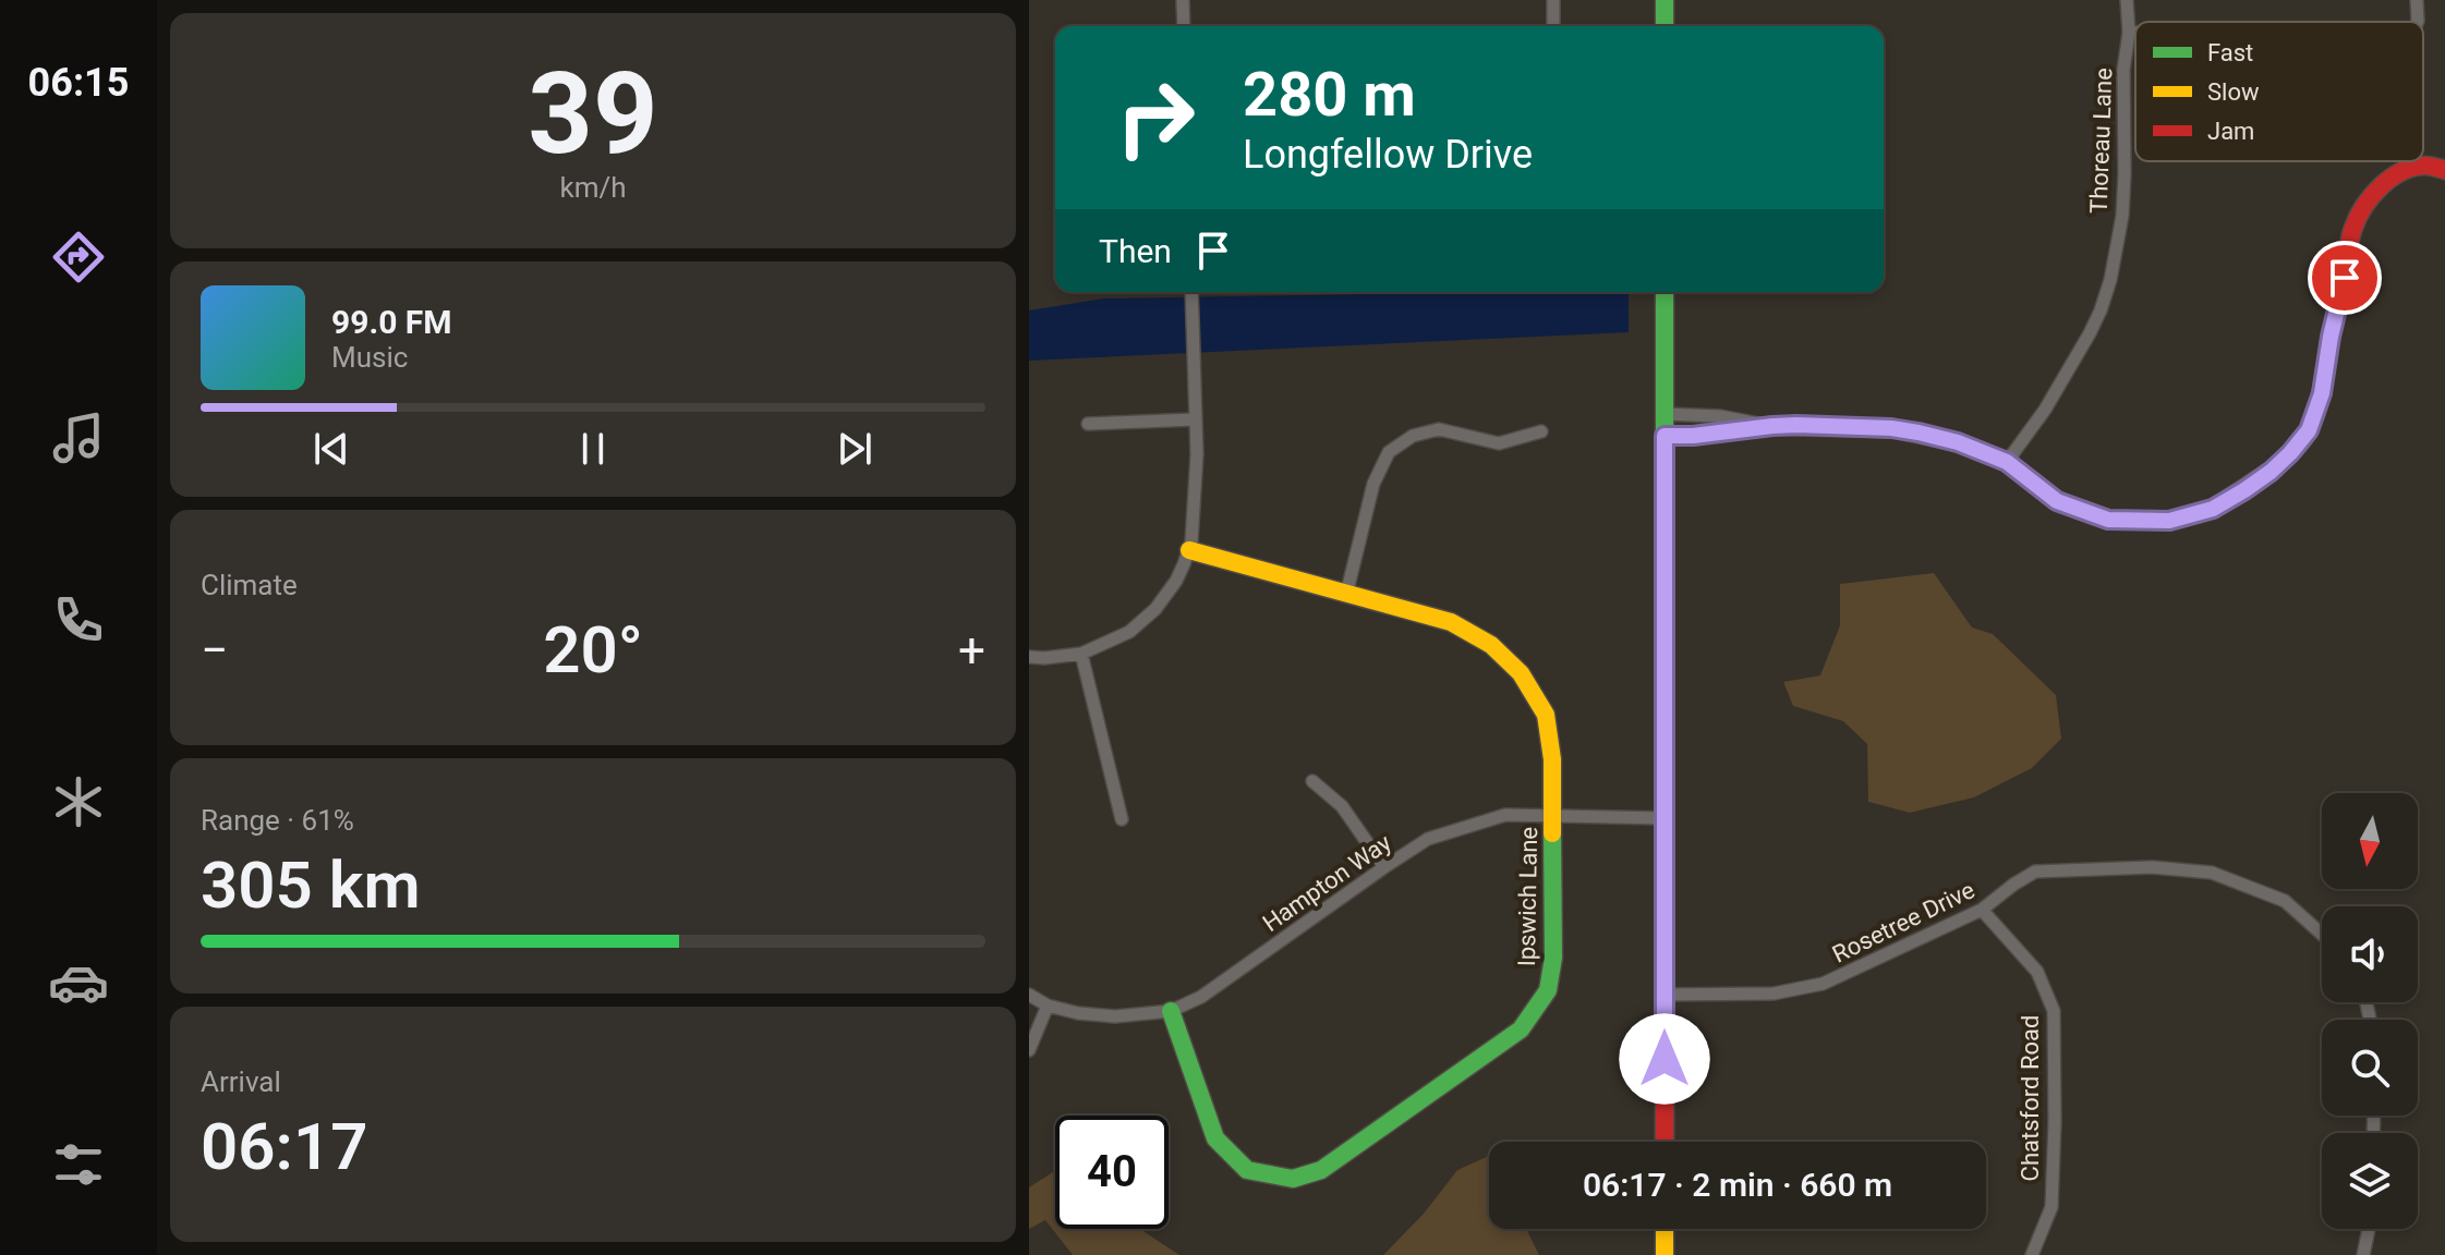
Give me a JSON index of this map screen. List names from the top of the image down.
{
  "streets": {
    "street": [
      "Thoreau Lane",
      "Hampton Way",
      "Ipswich Lane",
      "Rosetree Drive",
      "Chatsford Road"
    ]
  },
  "crossings": [
    ["Hampton Way", "Ipswich Lane"],
    ["Rosetree Drive", "Chatsford Road"]
  ],
  "legend": ["Fast", "Slow", "Jam"],
  "north": "bottom",
  "page": {
    "tabs": "06:15",
    "tile": [
      ["39", "km/h"],
      "Climate",
      ["Range · 61%", "305 km"],
      ["Arrival", "06:17"]
    ],
    "turn": ["280 m", "Longfellow Drive"],
    "then": "Then",
    "song": ["99.0 FM", "Music"],
    "heat": ["−", "20°", "+"],
    "limit": "40",
    "trip": "06:17 · 2 min · 660 m"
  }
}
